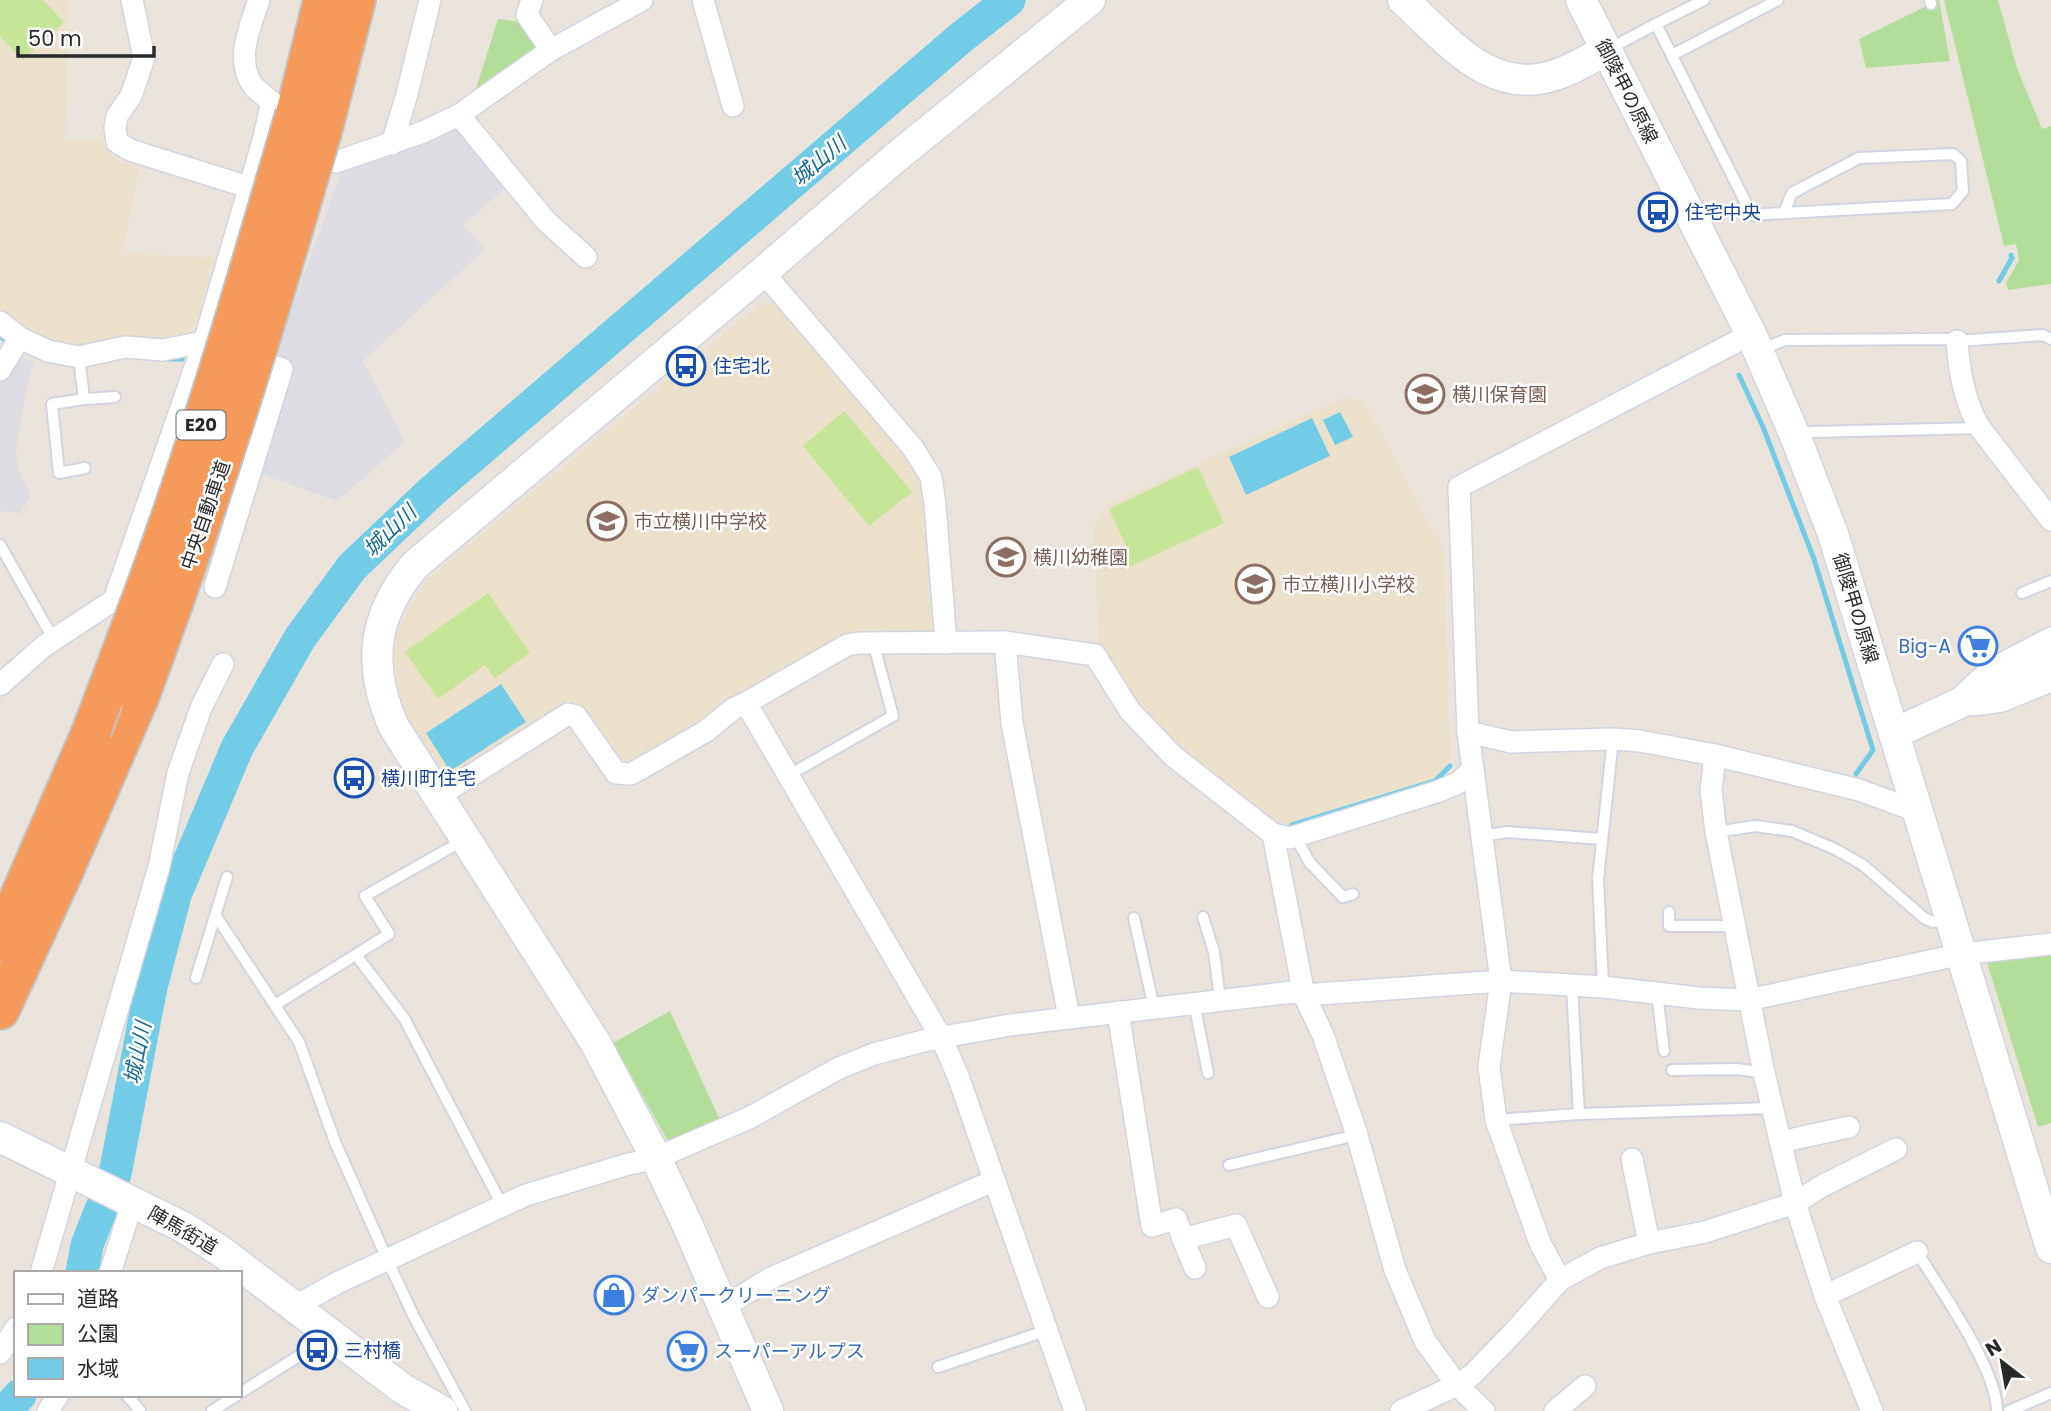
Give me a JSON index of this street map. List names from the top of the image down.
{
  "streets": {
    "highway": ["E20", "中央自動車道"],
    "street": ["御陵甲の原線", "陣馬街道"]
  },
  "water": ["城山川"],
  "places": {
    "bus stop": [
      "住宅中央",
      "住宅北",
      "横川町住宅",
      "三村橋"
    ],
    "school or university": [
      "横川保育園",
      "市立横川中学校",
      "横川幼稚園",
      "市立横川小学校"
    ],
    "supermarket": ["Big-A", "スーパーアルプス"],
    "shop": ["ダンパークリーニング"]
  },
  "legend": ["道路", "公園", "水域"],
  "scale_bar": "50 m",
  "north": "top left"
}
